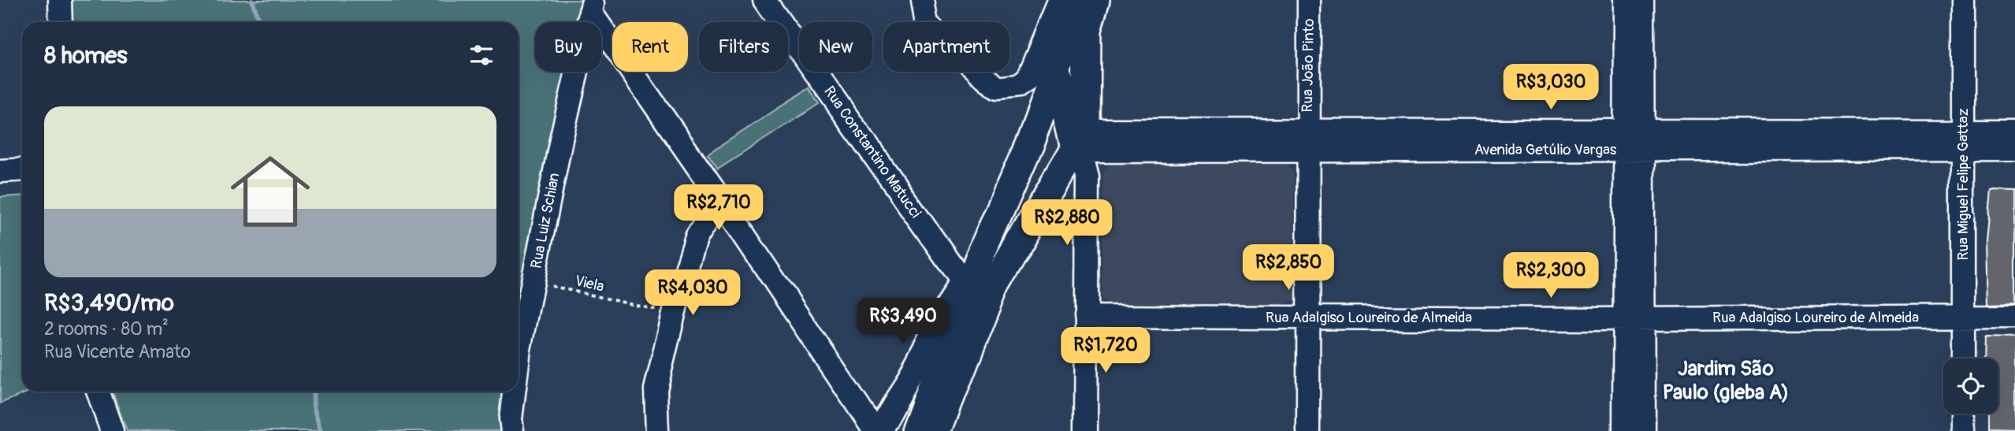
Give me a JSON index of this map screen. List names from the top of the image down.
{
  "streets": {
    "street": [
      "Rua João Pinto",
      "Avenida Getúlio Vargas",
      "Rua Constantino Matucci",
      "Rua Miguel Felipe Gattaz",
      "Rua Luiz Schian",
      "Rua Adalgiso Loureiro de Almeida"
    ],
    "path": ["Viela"]
  },
  "crossings": [
    ["Rua João Pinto", "Avenida Getúlio Vargas"],
    ["Rua João Pinto", "Rua Adalgiso Loureiro de Almeida"],
    ["Avenida Getúlio Vargas", "Rua Miguel Felipe Gattaz"],
    ["Rua Miguel Felipe Gattaz", "Rua Adalgiso Loureiro de Almeida"],
    ["Rua Luiz Schian", "Viela"]
  ],
  "districts": ["Jardim São Paulo (gleba A)"],
  "page": {
    "chip": [
      "Buy",
      "Rent",
      "Filters",
      "New",
      "Apartment"
    ],
    "heading": "8 homes",
    "price": [
      "R$3,030",
      "R$2,710",
      "R$2,880",
      "R$2,850",
      "R$2,300",
      "R$4,030",
      "R$3,490",
      "R$1,720"
    ],
    "list": [
      {
        "name": "R$3,490/mo",
        "note": "2 rooms · 80 m² · Rua Vicente Amato"
      }
    ]
  }
}
